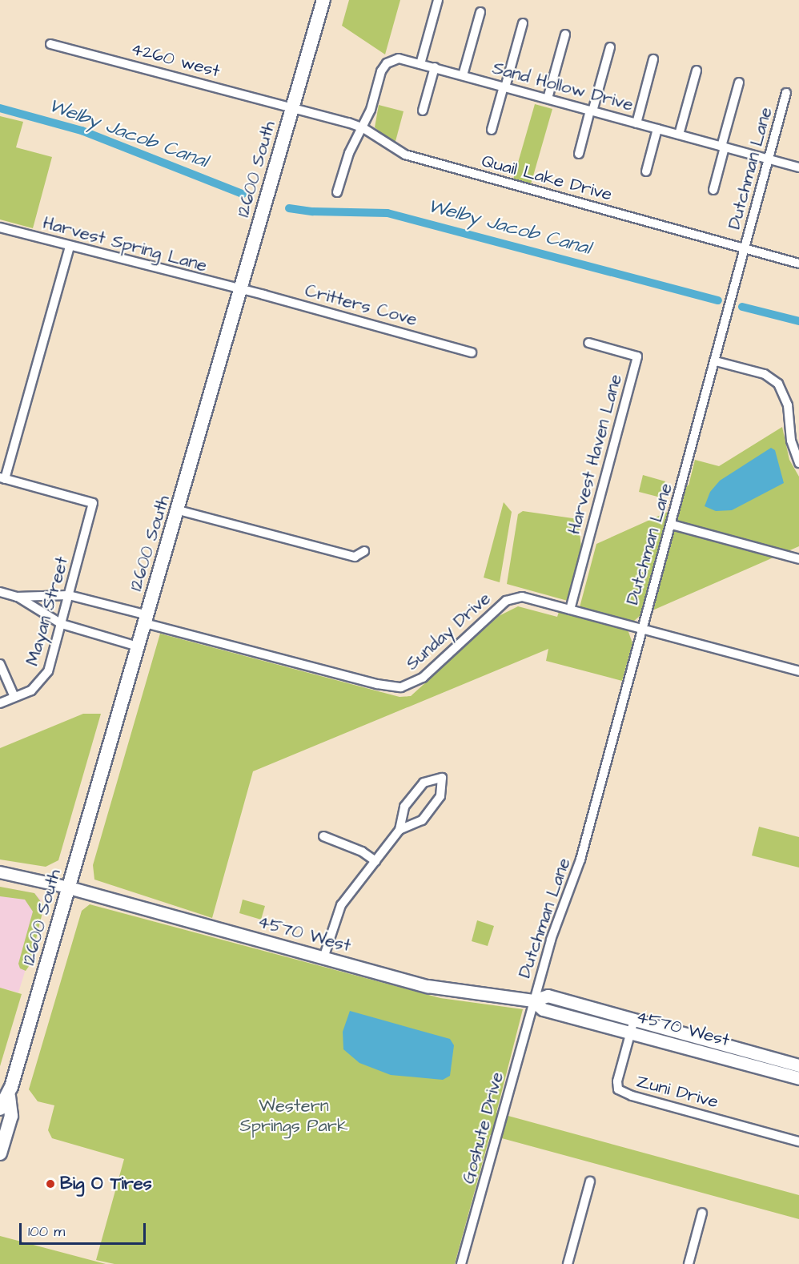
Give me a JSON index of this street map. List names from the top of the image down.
{
  "streets": {
    "main road": ["12600 South", "4570 West"],
    "street": [
      "4260 west",
      "Sand Hollow Drive",
      "Dutchman Lane",
      "Quail Lake Drive",
      "Harvest Spring Lane",
      "Critters Cove",
      "Harvest Haven Lane",
      "Mayan Street",
      "Sunday Drive",
      "Zuni Drive",
      "Goshute Drive"
    ]
  },
  "crossings": [
    ["4260 west", "12600 South"],
    ["4260 west", "Quail Lake Drive"],
    ["Sand Hollow Drive", "Dutchman Lane"],
    ["Sand Hollow Drive", "Quail Lake Drive"],
    ["Dutchman Lane", "Quail Lake Drive"],
    ["Dutchman Lane", "Sunday Drive"],
    ["Dutchman Lane", "4570 West"],
    ["Dutchman Lane", "Goshute Drive"],
    ["12600 South", "Quail Lake Drive"],
    ["12600 South", "Harvest Spring Lane"],
    ["12600 South", "Critters Cove"],
    ["12600 South", "Sunday Drive"],
    ["12600 South", "4570 West"],
    ["Harvest Spring Lane", "Critters Cove"],
    ["Harvest Haven Lane", "Sunday Drive"],
    ["Mayan Street", "Sunday Drive"],
    ["4570 West", "Zuni Drive"],
    ["4570 West", "Goshute Drive"]
  ],
  "water": ["Welby Jacob Canal"],
  "parks": ["Western Springs Park"],
  "places": ["Big O Tires"],
  "scale_bar": "100 m"
}
